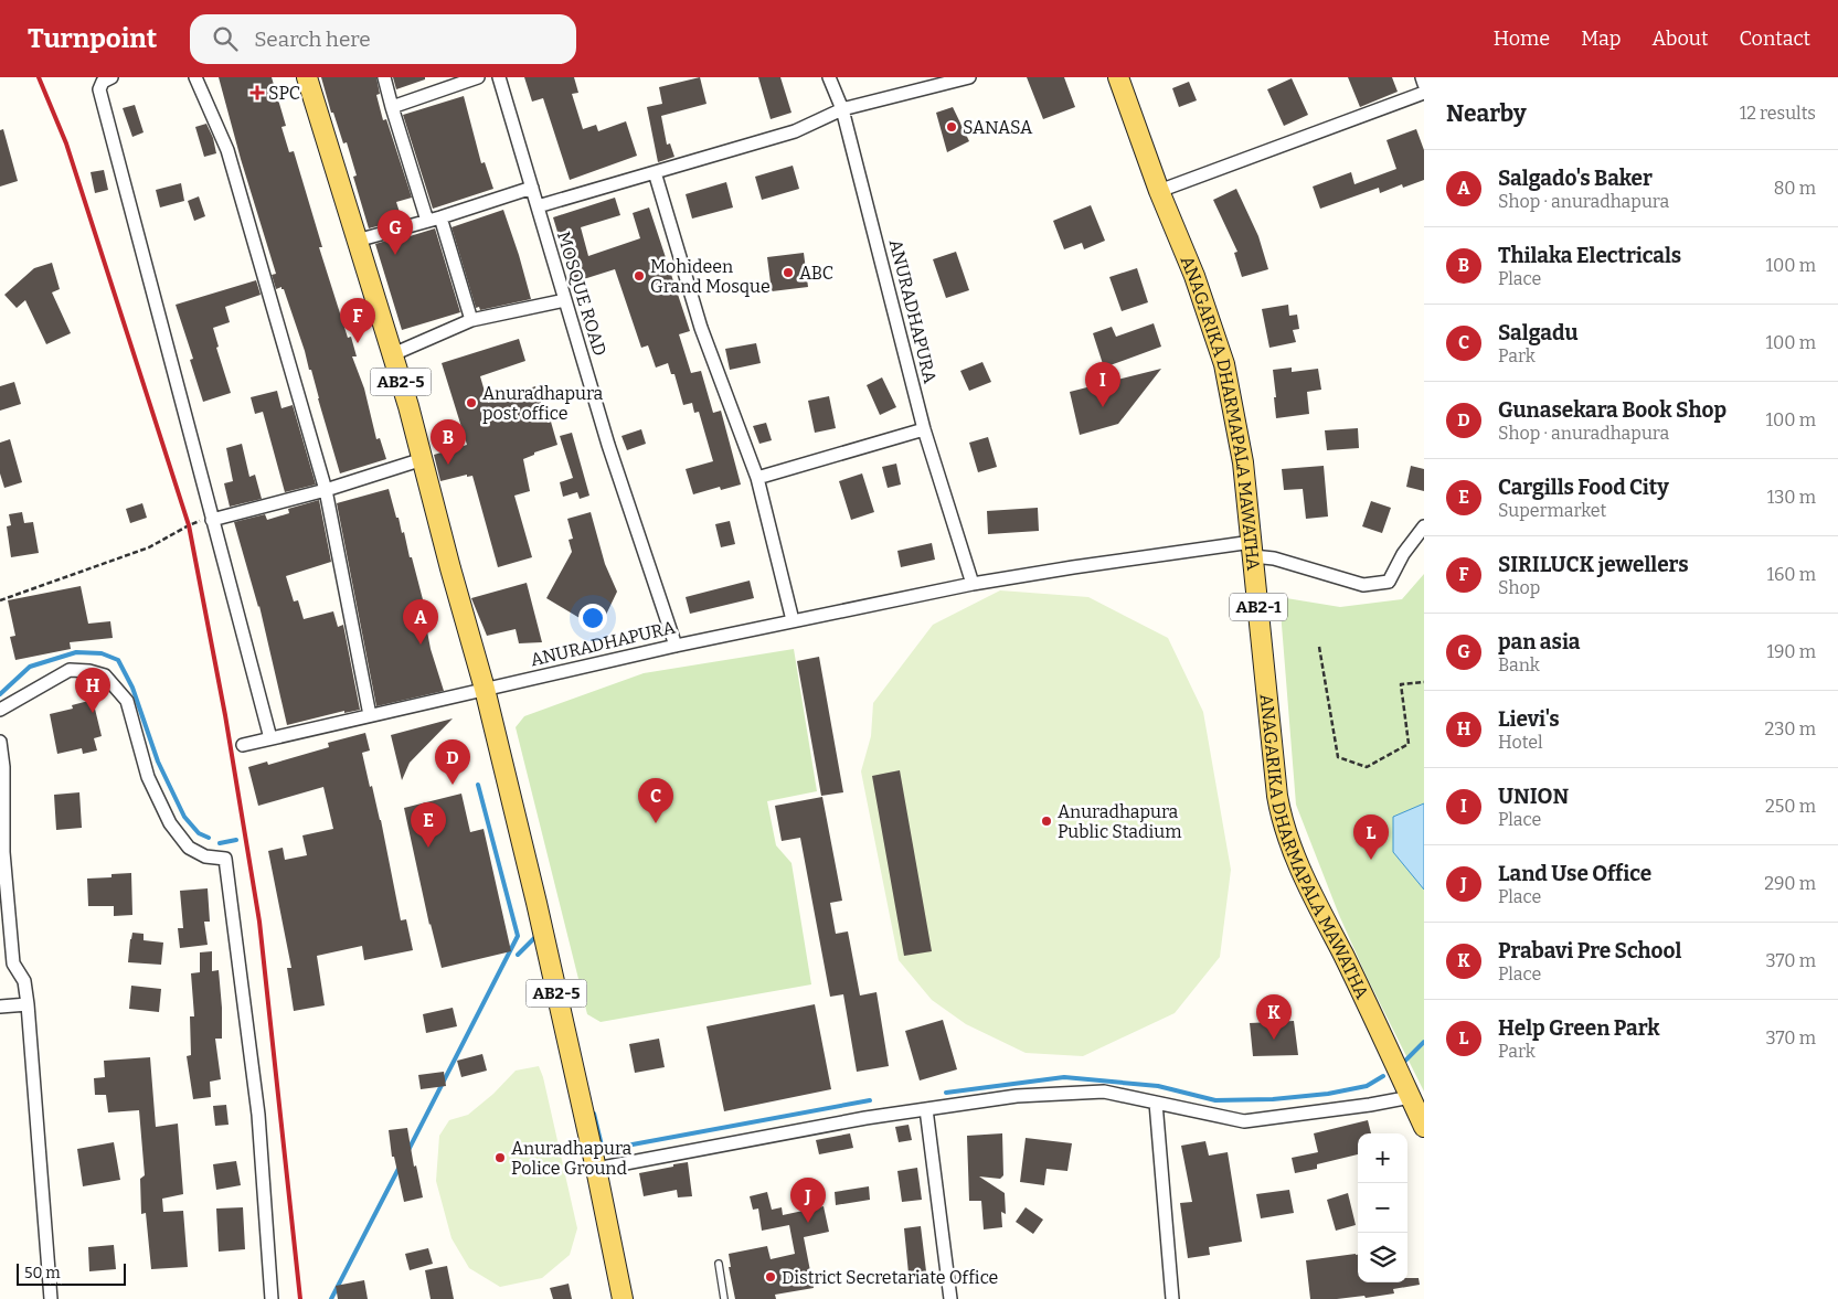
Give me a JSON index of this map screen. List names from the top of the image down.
{
  "streets": {
    "main road": ["AB2-5", "ANAGARIKA DHARMAPALA MAWATHA", "AB2-1"],
    "street": ["MOSQUE ROAD", "ANURADHAPURA"]
  },
  "crossings": [
    ["MOSQUE ROAD", "ANURADHAPURA"],
    ["ANURADHAPURA", "AB2-5"],
    ["ANURADHAPURA", "ANAGARIKA DHARMAPALA MAWATHA"]
  ],
  "places": {
    "health": ["SPC"],
    "other": [
      "SANASA",
      "ABC",
      "Mohideen Grand Mosque",
      "Anuradhapura post office",
      "Anuradhapura Public Stadium",
      "Anuradhapura Police Ground",
      "District Secretariate Office"
    ]
  },
  "scale_bar": "50 m",
  "page": {
    "header": "Turnpoint",
    "search": "Search here",
    "nav": [
      "Home",
      "Map",
      "About",
      "Contact"
    ],
    "heading": ["Nearby", "12 results"],
    "list": [
      {
        "mark": "A",
        "name": "Salgado's Baker",
        "note": "Shop · anuradhapura",
        "value": "80 m"
      },
      {
        "mark": "B",
        "name": "Thilaka Electricals",
        "note": "Place",
        "value": "100 m"
      },
      {
        "mark": "C",
        "name": "Salgadu",
        "note": "Park",
        "value": "100 m"
      },
      {
        "mark": "D",
        "name": "Gunasekara Book Shop",
        "note": "Shop · anuradhapura",
        "value": "100 m"
      },
      {
        "mark": "E",
        "name": "Cargills Food City",
        "note": "Supermarket",
        "value": "130 m"
      },
      {
        "mark": "F",
        "name": "SIRILUCK jewellers",
        "note": "Shop",
        "value": "160 m"
      },
      {
        "mark": "G",
        "name": "pan asia",
        "note": "Bank",
        "value": "190 m"
      },
      {
        "mark": "H",
        "name": "Lievi's",
        "note": "Hotel",
        "value": "230 m"
      },
      {
        "mark": "I",
        "name": "UNION",
        "note": "Place",
        "value": "250 m"
      },
      {
        "mark": "J",
        "name": "Land Use Office",
        "note": "Place",
        "value": "290 m"
      },
      {
        "mark": "K",
        "name": "Prabavi Pre School",
        "note": "Place",
        "value": "370 m"
      },
      {
        "mark": "L",
        "name": "Help Green Park",
        "note": "Park",
        "value": "370 m"
      }
    ],
    "pins": [
      "G",
      "F",
      "I",
      "B",
      "A",
      "H",
      "D",
      "C",
      "E",
      "L",
      "K",
      "J"
    ],
    "map_buttons": ["+", "−"],
    "scale": "50 m"
  }
}
